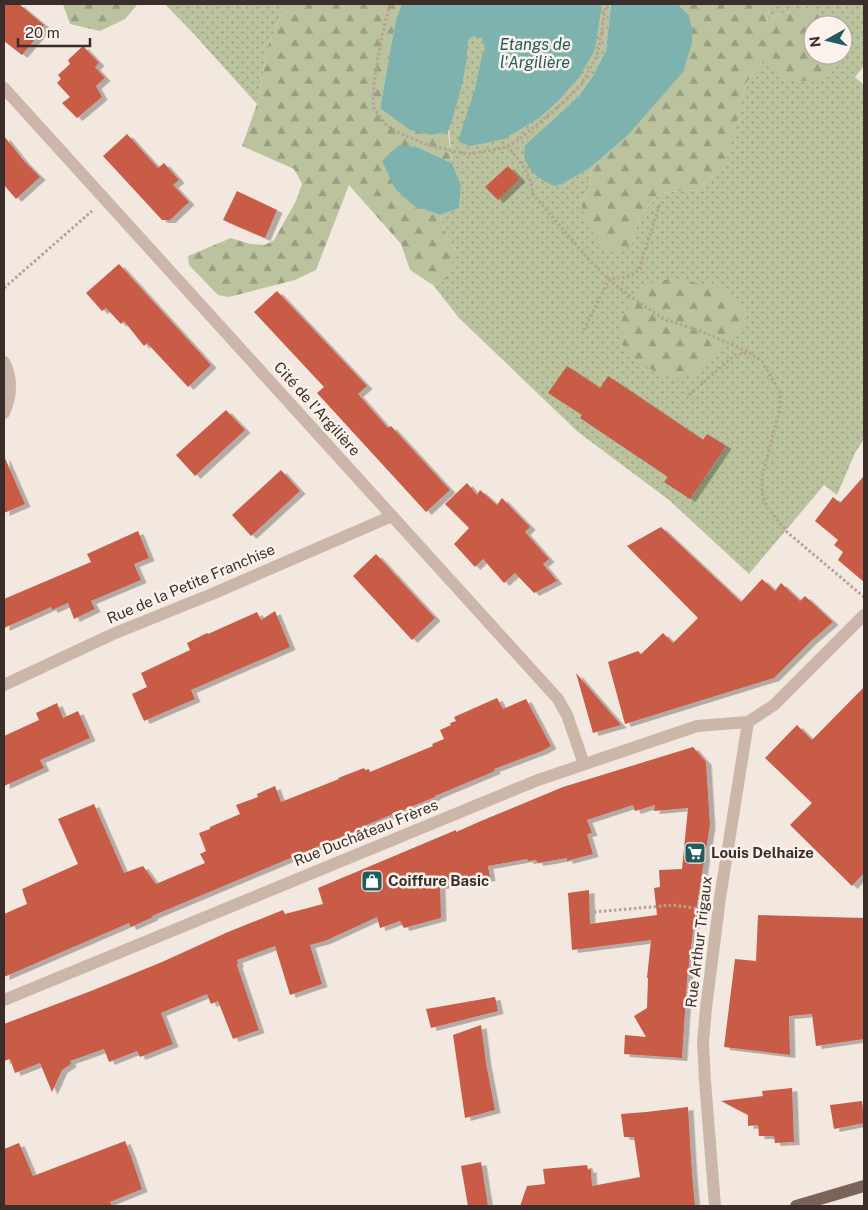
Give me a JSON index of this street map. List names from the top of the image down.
{
  "streets": {
    "street": [
      "Cité de l'Argilière",
      "Rue de la Petite Franchise",
      "Rue Duchâteau Frères",
      "Rue Arthur Trigaux"
    ]
  },
  "crossings": [
    ["Cité de l'Argilière", "Rue de la Petite Franchise"],
    ["Cité de l'Argilière", "Rue Duchâteau Frères"],
    ["Rue Duchâteau Frères", "Rue Arthur Trigaux"]
  ],
  "water": ["Etangs de l'Argilière"],
  "places": {
    "supermarket": ["Louis Delhaize"],
    "shop": ["Coiffure Basic"]
  },
  "scale_bar": "20 m",
  "north": "left"
}
